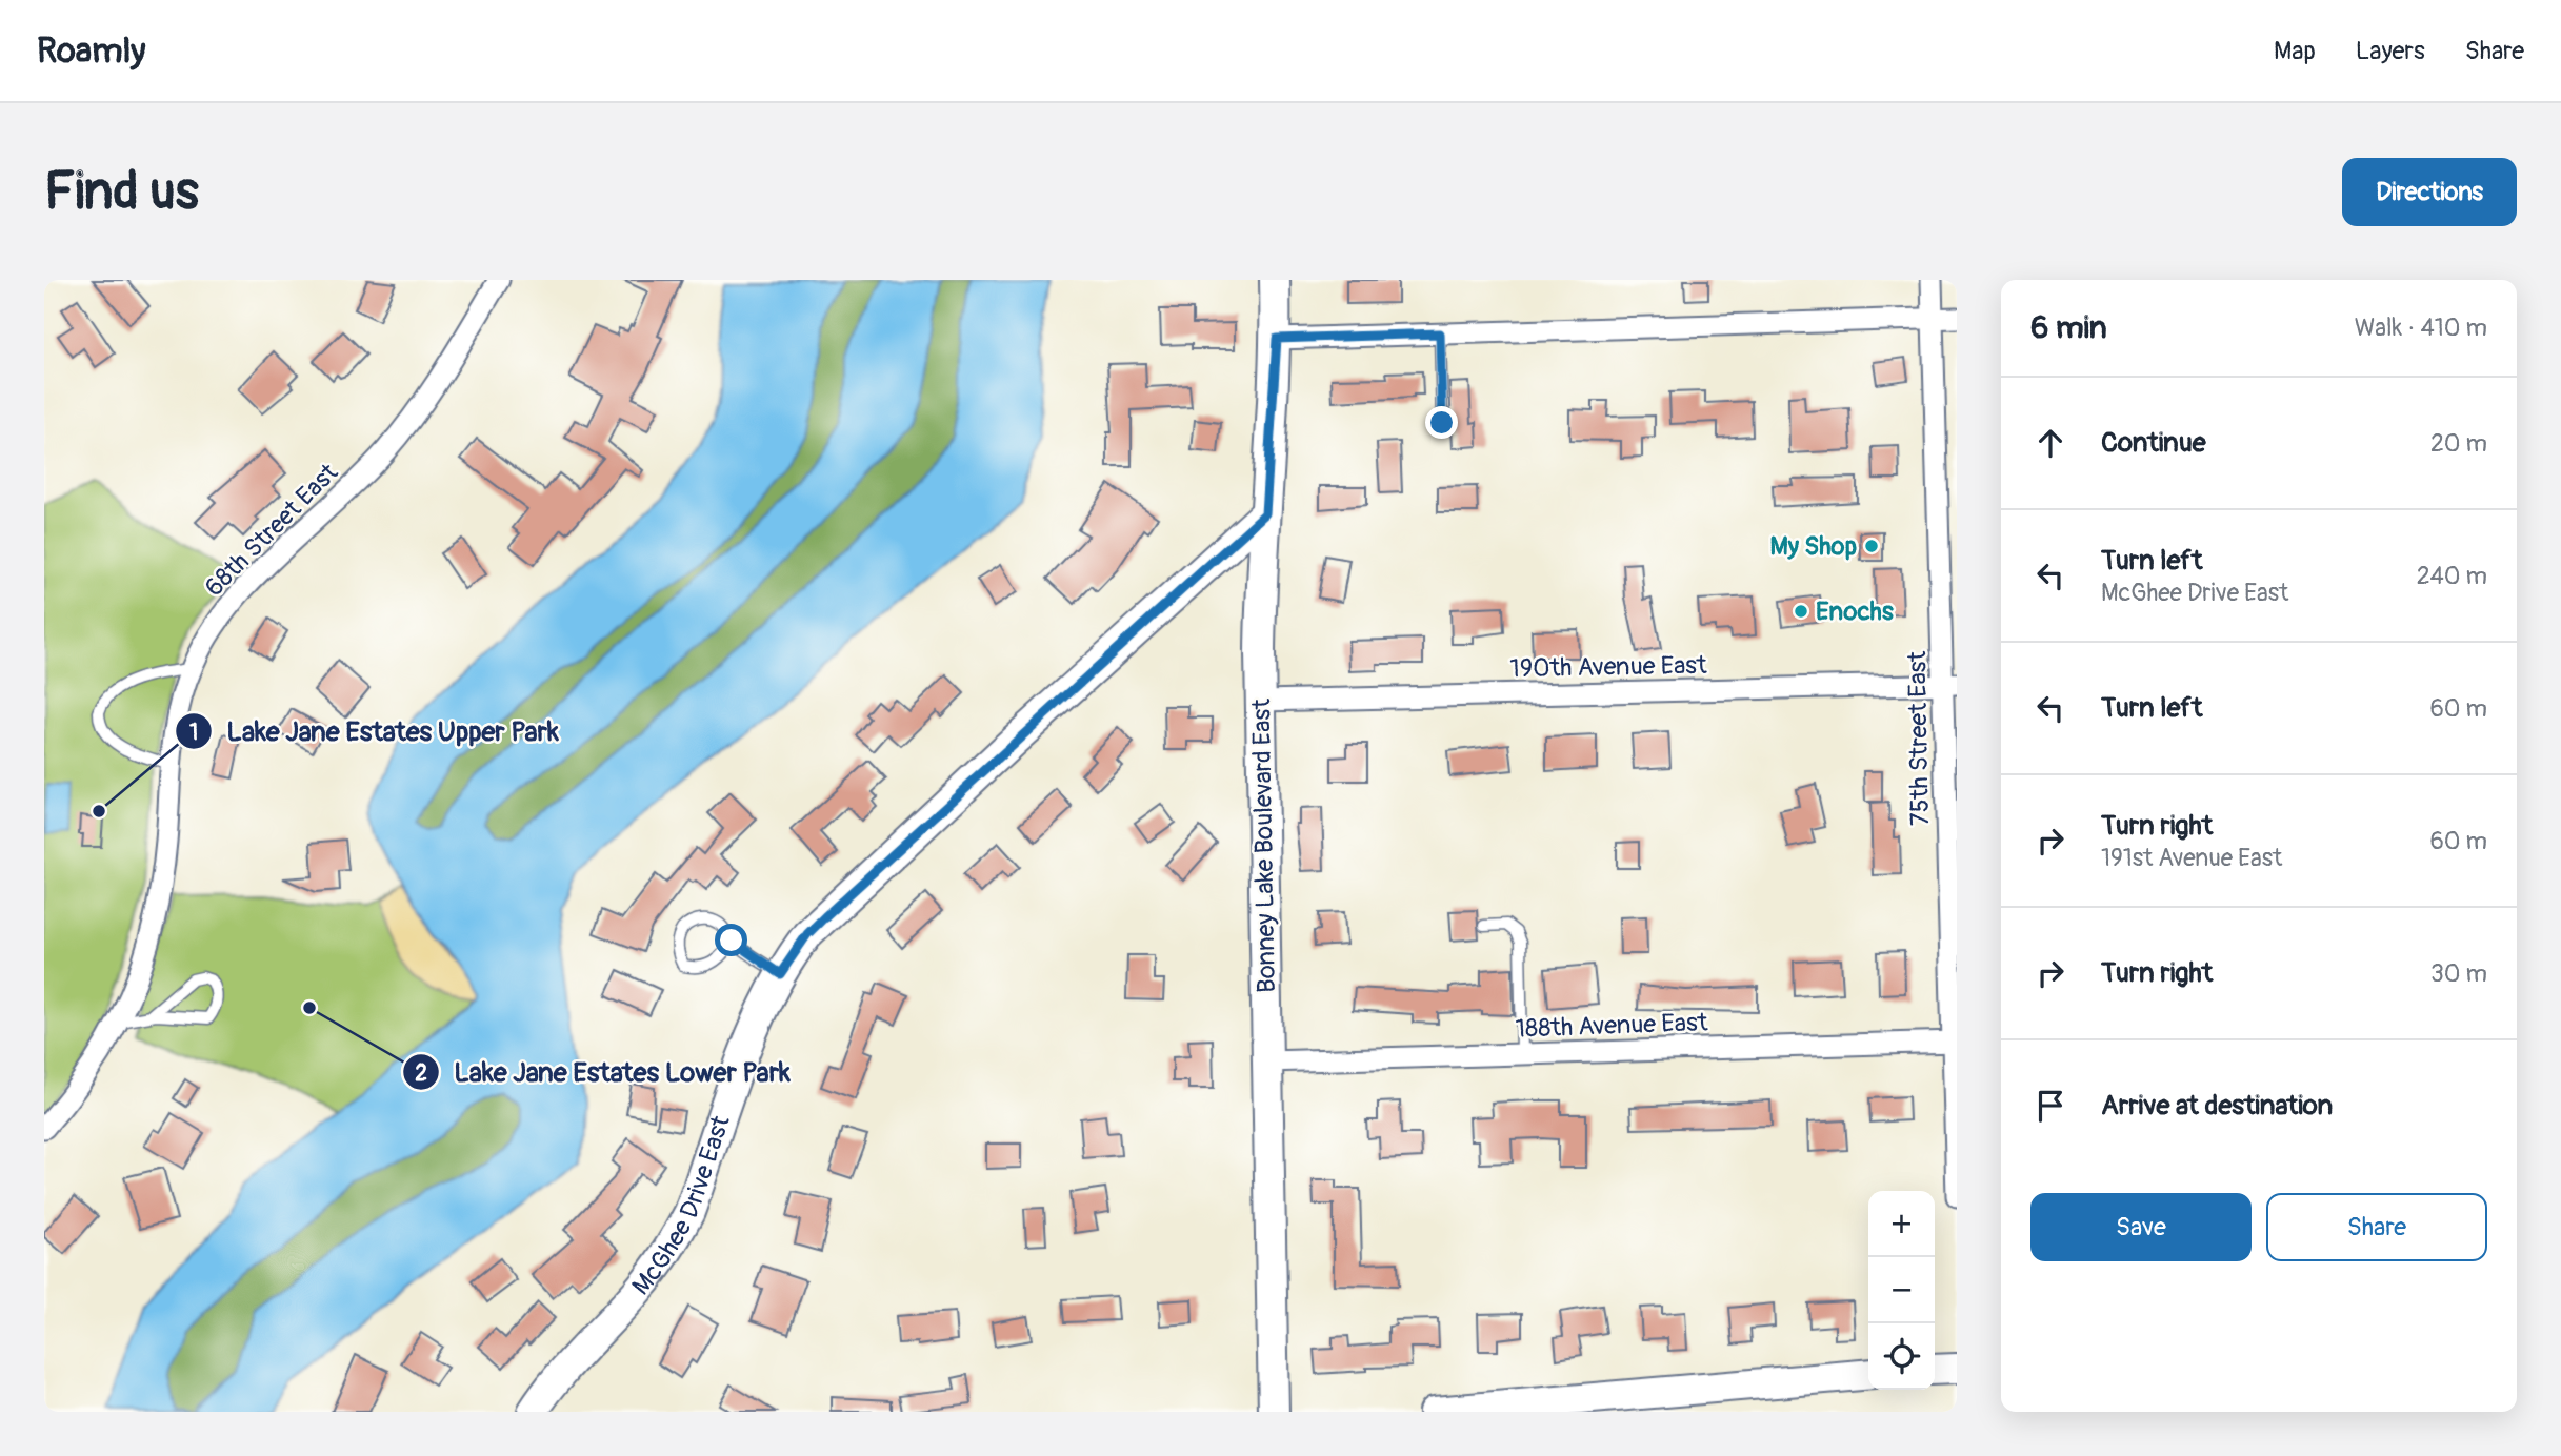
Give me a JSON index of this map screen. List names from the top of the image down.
{
  "streets": {
    "street": [
      "68th Street East",
      "190th Avenue East",
      "75th Street East",
      "Bonney Lake Boulevard East",
      "188th Avenue East",
      "McGhee Drive East"
    ]
  },
  "crossings": [
    ["190th Avenue East", "75th Street East"],
    ["190th Avenue East", "Bonney Lake Boulevard East"],
    ["75th Street East", "188th Avenue East"],
    ["Bonney Lake Boulevard East", "188th Avenue East"],
    ["Bonney Lake Boulevard East", "McGhee Drive East"]
  ],
  "places": [
    "My Shop",
    "Enochs",
    "Lake Jane Estates Upper Park",
    "Lake Jane Estates Lower Park"
  ],
  "page": {
    "header": "Roamly",
    "nav": ["Map", "Layers", "Share"],
    "buttons": [
      "Directions",
      ["Save", "Share"]
    ],
    "title": "Find us",
    "heading": ["6 min", "Walk · 410 m"],
    "list": [
      ["Continue", "20 m"],
      ["Turn left", "McGhee Drive East", "240 m"],
      ["Turn left", "60 m"],
      ["Turn right", "191st Avenue East", "60 m"],
      ["Turn right", "30 m"],
      "Arrive at destination"
    ],
    "map_buttons": ["+", "−"]
  }
}
